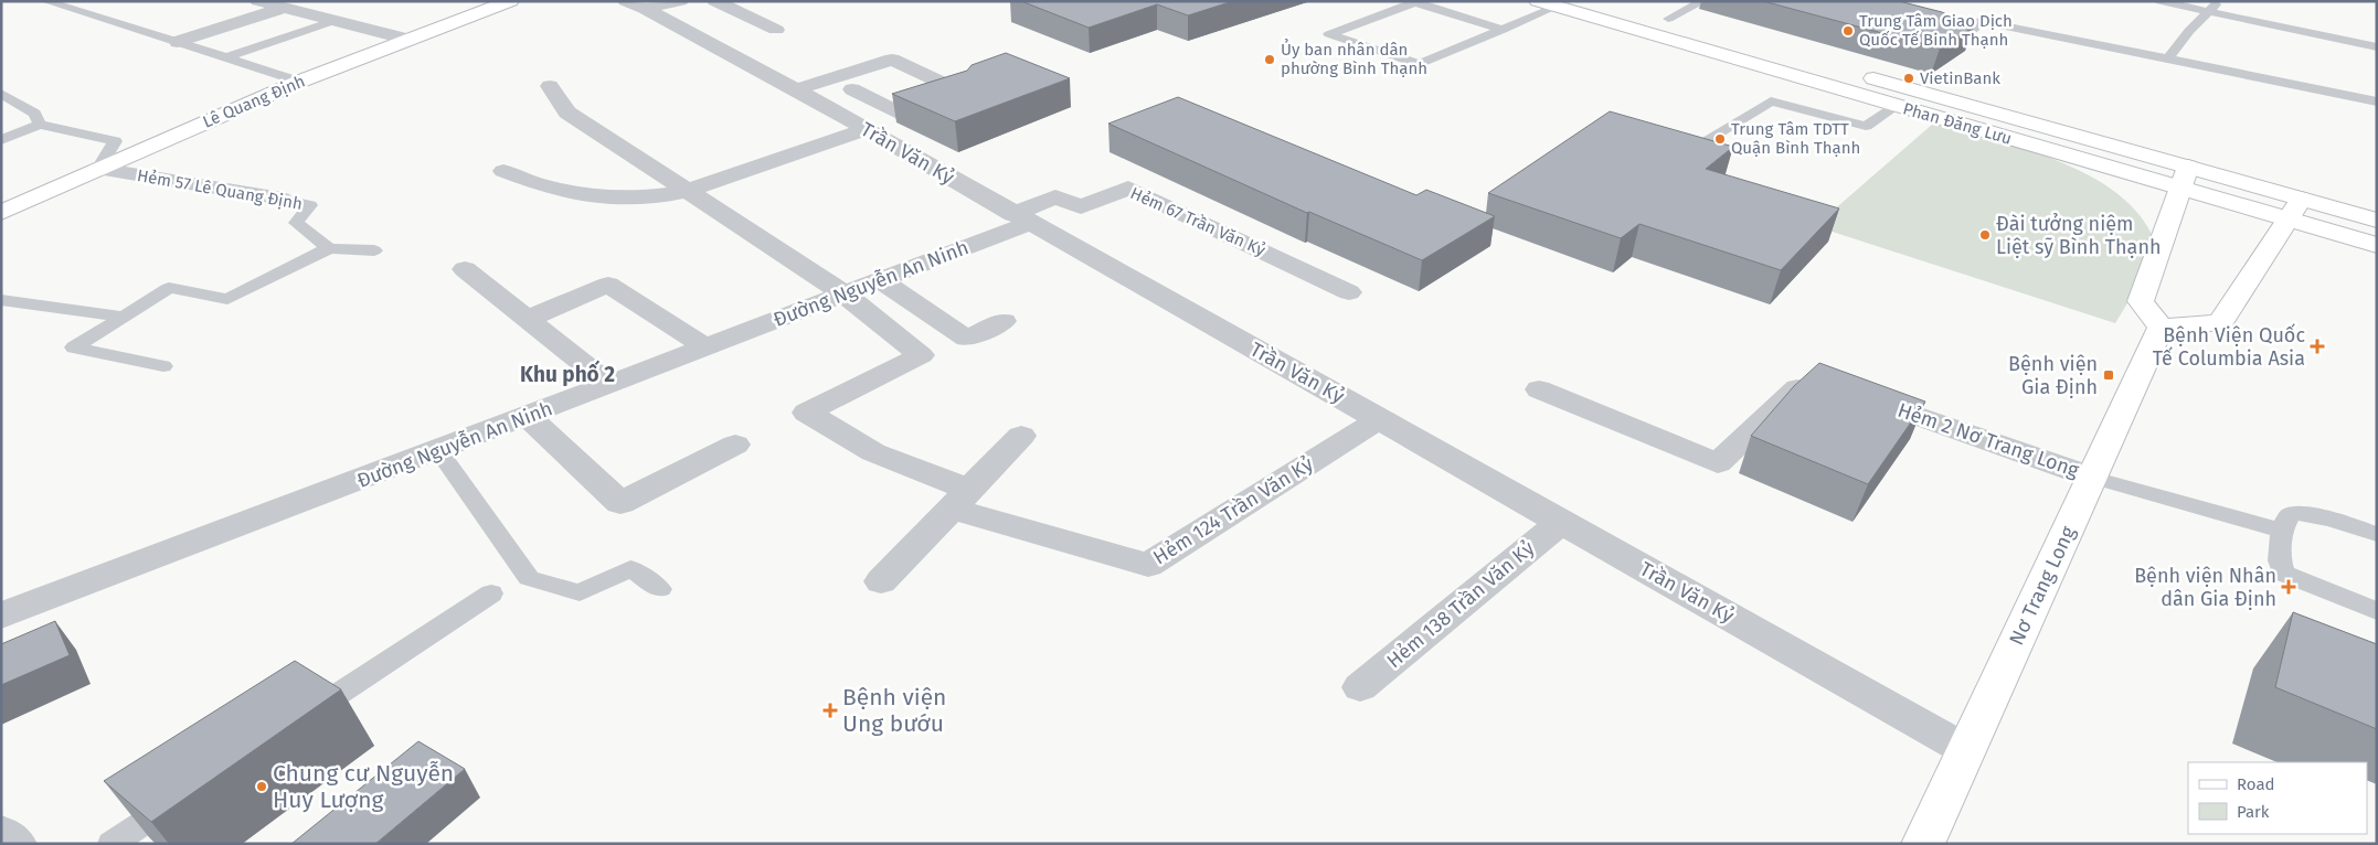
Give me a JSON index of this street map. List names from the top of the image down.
{
  "streets": {
    "main road": ["Lê Quang Định", "Phan Đăng Lưu", "Nơ Trang Long"],
    "street": [
      "Trần Văn Kỷ",
      "Hẻm 57 Lê Quang Định",
      "Hẻm 67 Trần Văn Kỷ",
      "Đường Nguyễn An Ninh",
      "Hẻm 2 Nơ Trang Long",
      "Hẻm 124 Trần Văn Kỷ",
      "Hẻm 138 Trần Văn Kỷ"
    ]
  },
  "crossings": [
    ["Lê Quang Định", "Hẻm 57 Lê Quang Định"],
    ["Trần Văn Kỷ", "Hẻm 67 Trần Văn Kỷ"],
    ["Trần Văn Kỷ", "Đường Nguyễn An Ninh"],
    ["Trần Văn Kỷ", "Hẻm 124 Trần Văn Kỷ"],
    ["Trần Văn Kỷ", "Nơ Trang Long"],
    ["Trần Văn Kỷ", "Hẻm 138 Trần Văn Kỷ"],
    ["Hẻm 67 Trần Văn Kỷ", "Đường Nguyễn An Ninh"],
    ["Đường Nguyễn An Ninh", "Hẻm 124 Trần Văn Kỷ"],
    ["Hẻm 2 Nơ Trang Long", "Nơ Trang Long"]
  ],
  "districts": ["Khu phố 2"],
  "places": {
    "other": [
      "Trung Tâm Giao Dịch Quốc Tế Binh Thạnh",
      "Ủy ban nhân dân phường Bình Thạnh",
      "VietinBank",
      "Trung Tâm TDTT Quận Bình Thạnh",
      "Đài tưởng niệm Liệt sỹ Bình Thạnh",
      "Chung cư Nguyễn Huy Lượng"
    ],
    "health": ["Bệnh Viện Quốc Tế Columbia Asia", "Bệnh viện Nhân dân Gia Định", "Bệnh viện Ung bướu"],
    "transit": ["Bệnh viện Gia Định"]
  },
  "legend": ["Road", "Park"]
}
